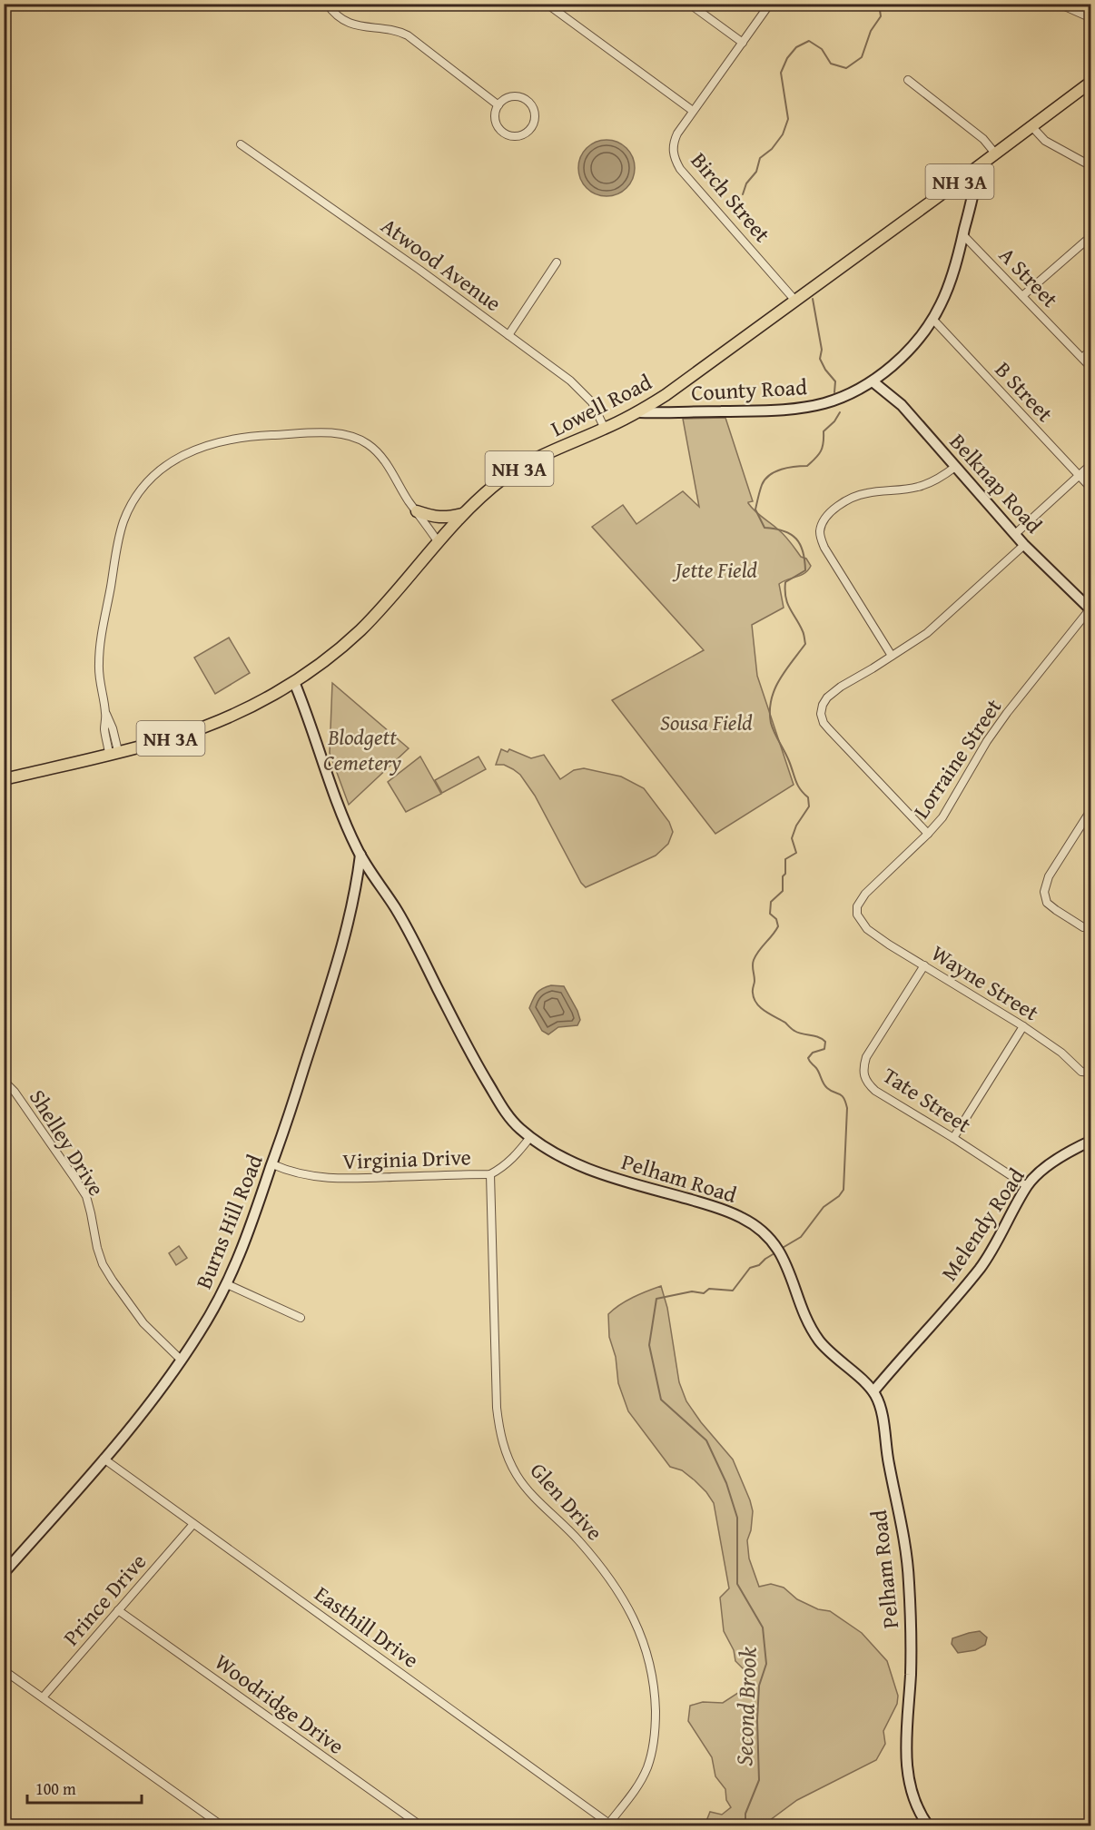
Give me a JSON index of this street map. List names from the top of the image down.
{
  "streets": {
    "main road": ["NH 3A", "Lowell Road"],
    "street": [
      "Birch Street",
      "Atwood Avenue",
      "A Street",
      "County Road",
      "B Street",
      "Belknap Road",
      "Lorraine Street",
      "Wayne Street",
      "Tate Street",
      "Shelley Drive",
      "Virginia Drive",
      "Pelham Road",
      "Burns Hill Road",
      "Melendy Road",
      "Glen Drive",
      "Prince Drive",
      "Easthill Drive",
      "Woodridge Drive"
    ]
  },
  "crossings": [
    ["Birch Street", "Lowell Road"],
    ["Atwood Avenue", "Lowell Road"],
    ["A Street", "County Road"],
    ["County Road", "B Street"],
    ["County Road", "Lowell Road"],
    ["County Road", "Belknap Road"],
    ["Lowell Road", "Pelham Road"],
    ["Belknap Road", "Lorraine Street"],
    ["Lorraine Street", "Wayne Street"],
    ["Wayne Street", "Tate Street"],
    ["Tate Street", "Melendy Road"],
    ["Shelley Drive", "Burns Hill Road"],
    ["Virginia Drive", "Pelham Road"],
    ["Virginia Drive", "Burns Hill Road"],
    ["Virginia Drive", "Glen Drive"],
    ["Pelham Road", "Burns Hill Road"],
    ["Pelham Road", "Melendy Road"],
    ["Burns Hill Road", "Easthill Drive"],
    ["Glen Drive", "Easthill Drive"],
    ["Prince Drive", "Easthill Drive"],
    ["Prince Drive", "Woodridge Drive"]
  ],
  "water": ["Second Brook"],
  "parks": ["Jette Field", "Sousa Field", "Blodgett Cemetery"],
  "scale_bar": "100 m"
}
